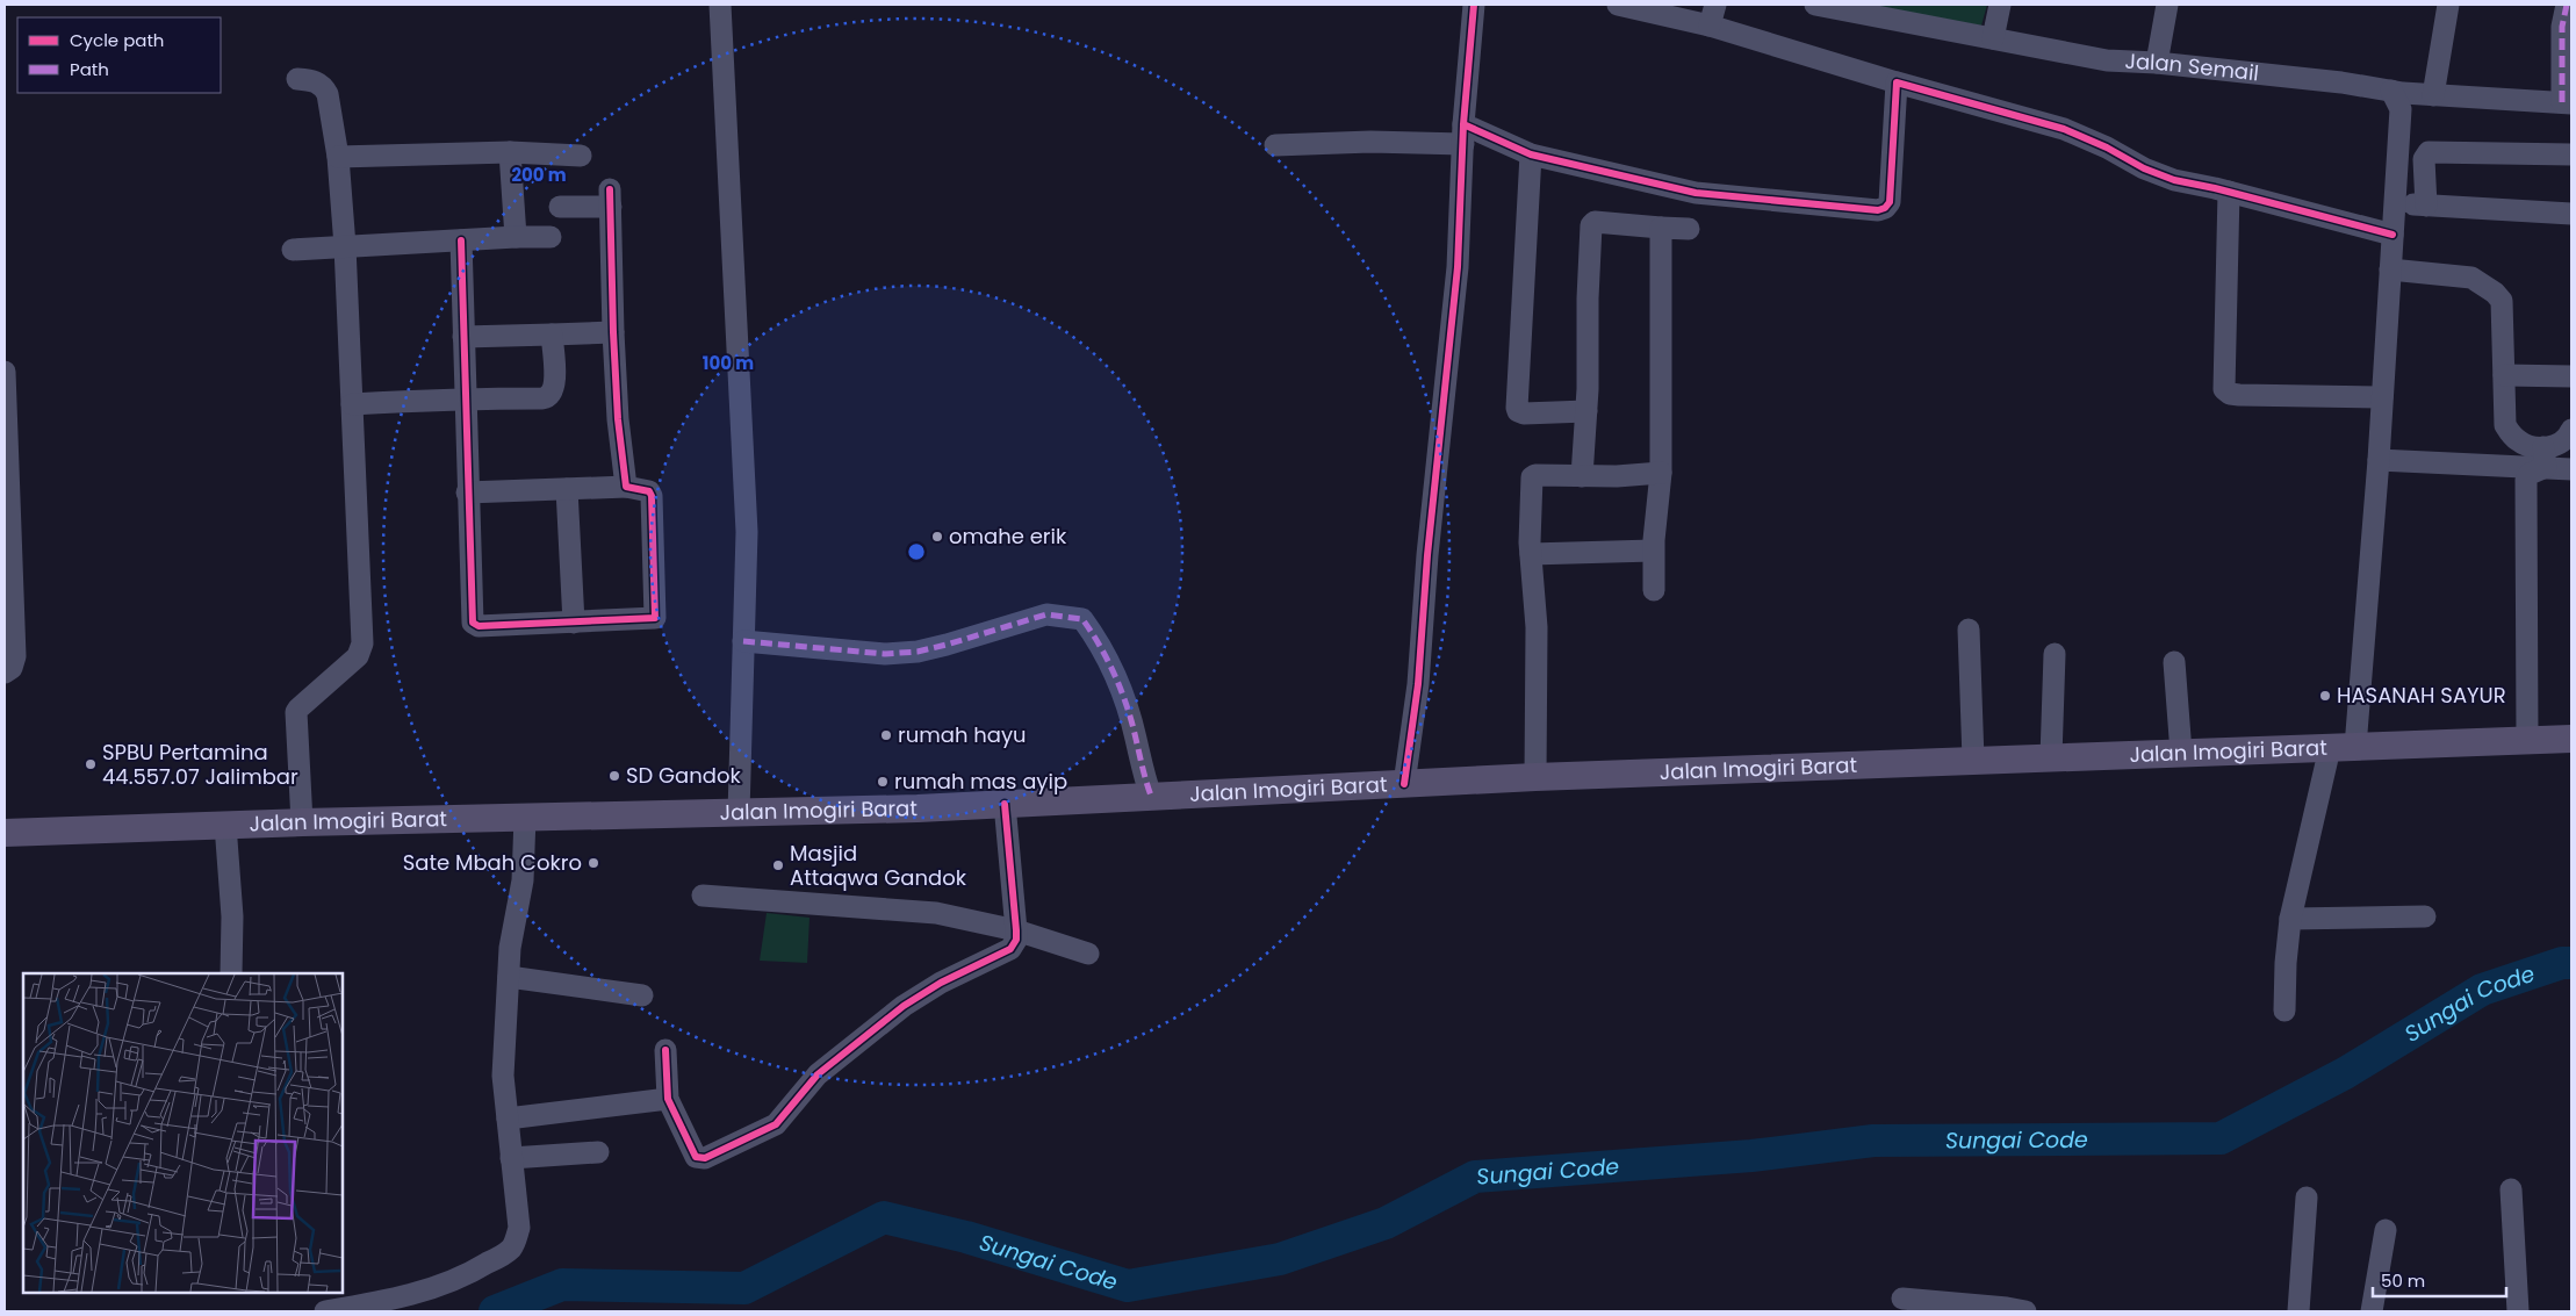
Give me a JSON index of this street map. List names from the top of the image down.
{
  "streets": {
    "main road": ["Jalan Imogiri Barat"],
    "street": ["Jalan Semail"]
  },
  "water": ["Sungai Code"],
  "places": [
    "omahe erik",
    "HASANAH SAYUR",
    "rumah hayu",
    "SPBU Pertamina 44.557.07 Jalimbar",
    "SD Gandok",
    "rumah mas ayip",
    "Sate Mbah Cokro",
    "Masjid Attaqwa Gandok"
  ],
  "legend": ["Cycle path", "Path"],
  "scale_bar": "50 m",
  "rings": ["200 m", "100 m"]
}
